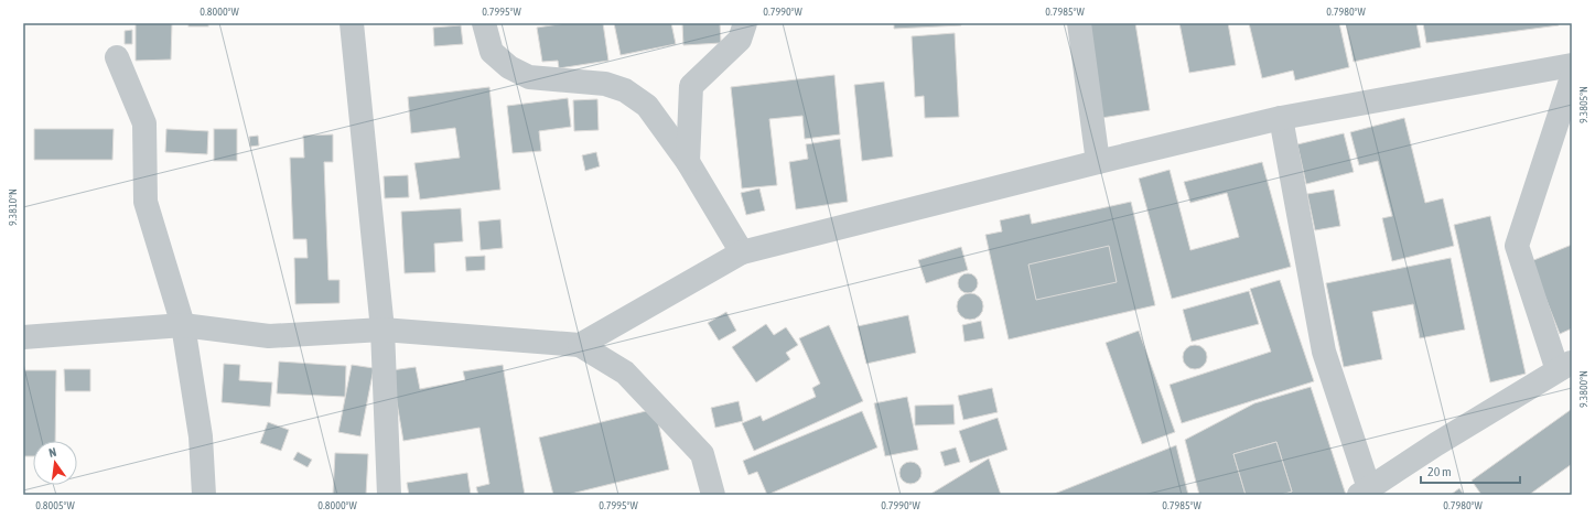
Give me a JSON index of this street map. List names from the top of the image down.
{
  "scale_bar": "20 m",
  "north": "top",
  "coordinates": [
    "0.8000°W",
    "0.7995°W",
    "0.7990°W",
    "0.7985°W",
    "0.7980°W",
    "9.3805°N",
    "9.3810°N",
    "9.3800°N",
    "0.8005°W"
  ]
}
